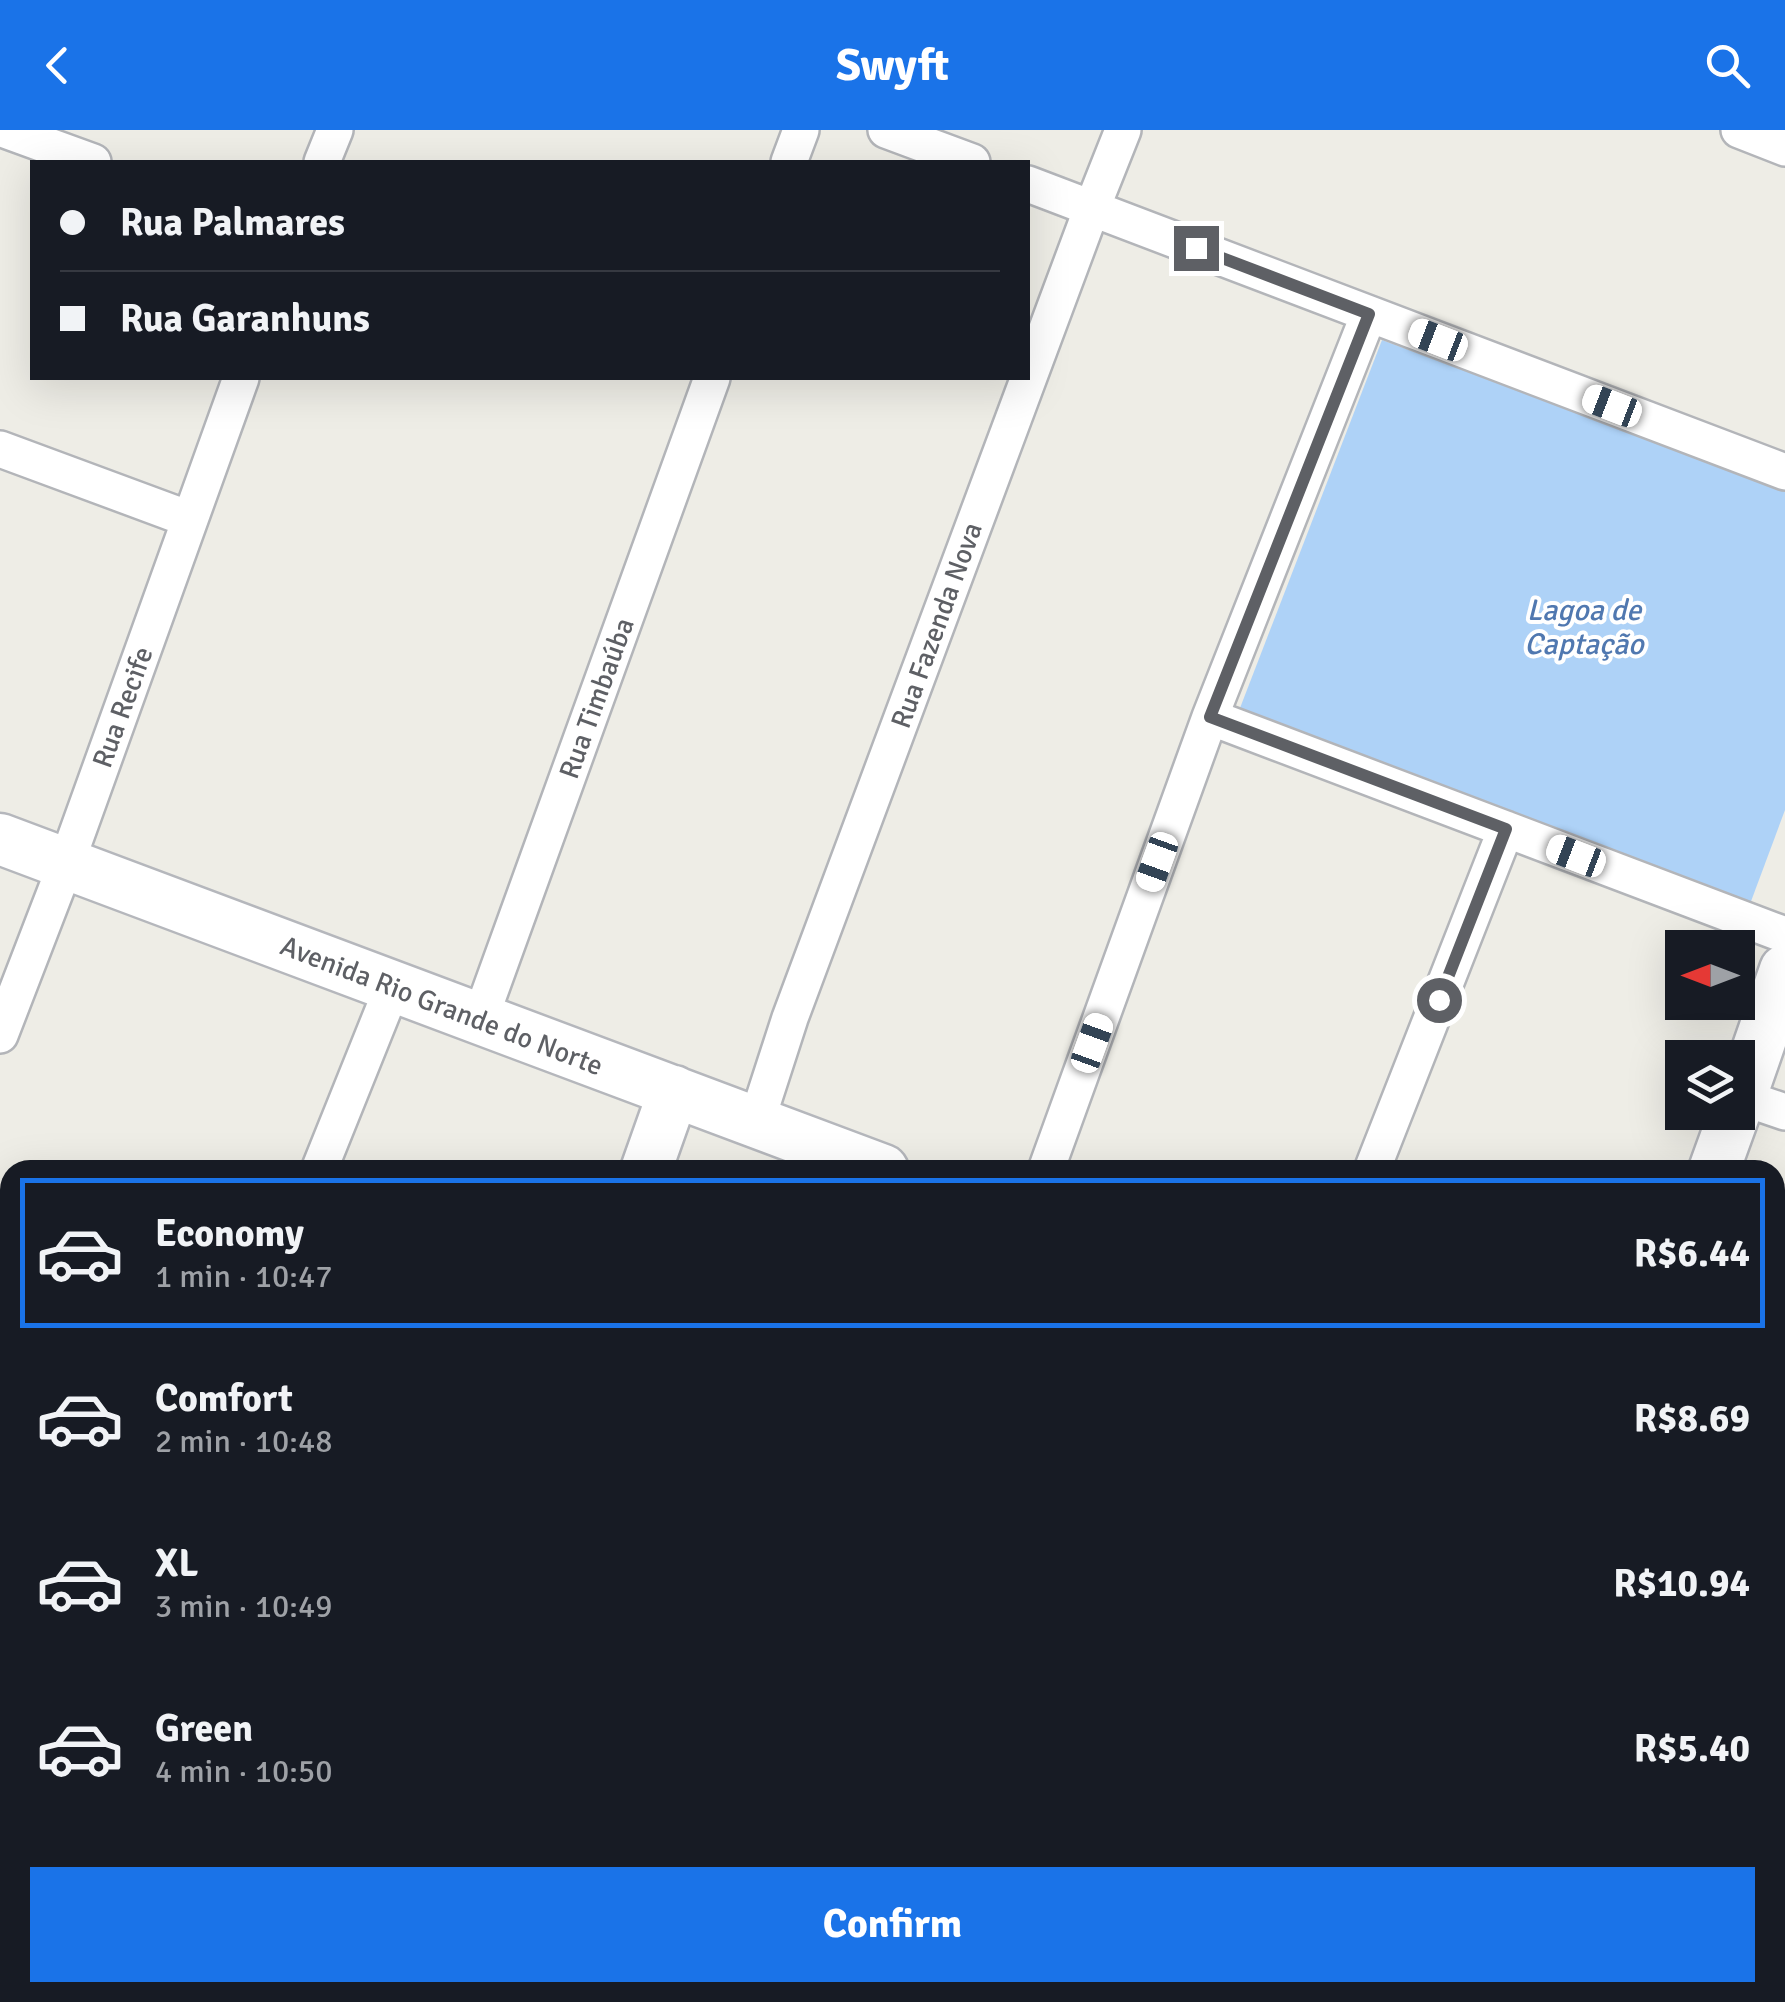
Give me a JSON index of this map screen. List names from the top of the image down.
{
  "streets": {
    "main road": ["Avenida Rio Grande do Norte"],
    "street": ["Rua Fazenda Nova", "Rua Timbaúba", "Rua Recife"]
  },
  "crossings": [
    ["Rua Fazenda Nova", "Avenida Rio Grande do Norte"],
    ["Rua Timbaúba", "Avenida Rio Grande do Norte"],
    ["Rua Recife", "Avenida Rio Grande do Norte"]
  ],
  "water": ["Lagoa de Captação"],
  "north": "left",
  "page": {
    "header": "Swyft",
    "banner": ["Rua Palmares", "Rua Garanhuns"],
    "list": [
      {
        "name": "Economy",
        "note": "1 min · 10:47",
        "value": "R$6.44"
      },
      {
        "name": "Comfort",
        "note": "2 min · 10:48",
        "value": "R$8.69"
      },
      {
        "name": "XL",
        "note": "3 min · 10:49",
        "value": "R$10.94"
      },
      {
        "name": "Green",
        "note": "4 min · 10:50",
        "value": "R$5.40"
      }
    ],
    "buttons": "Confirm"
  }
}
